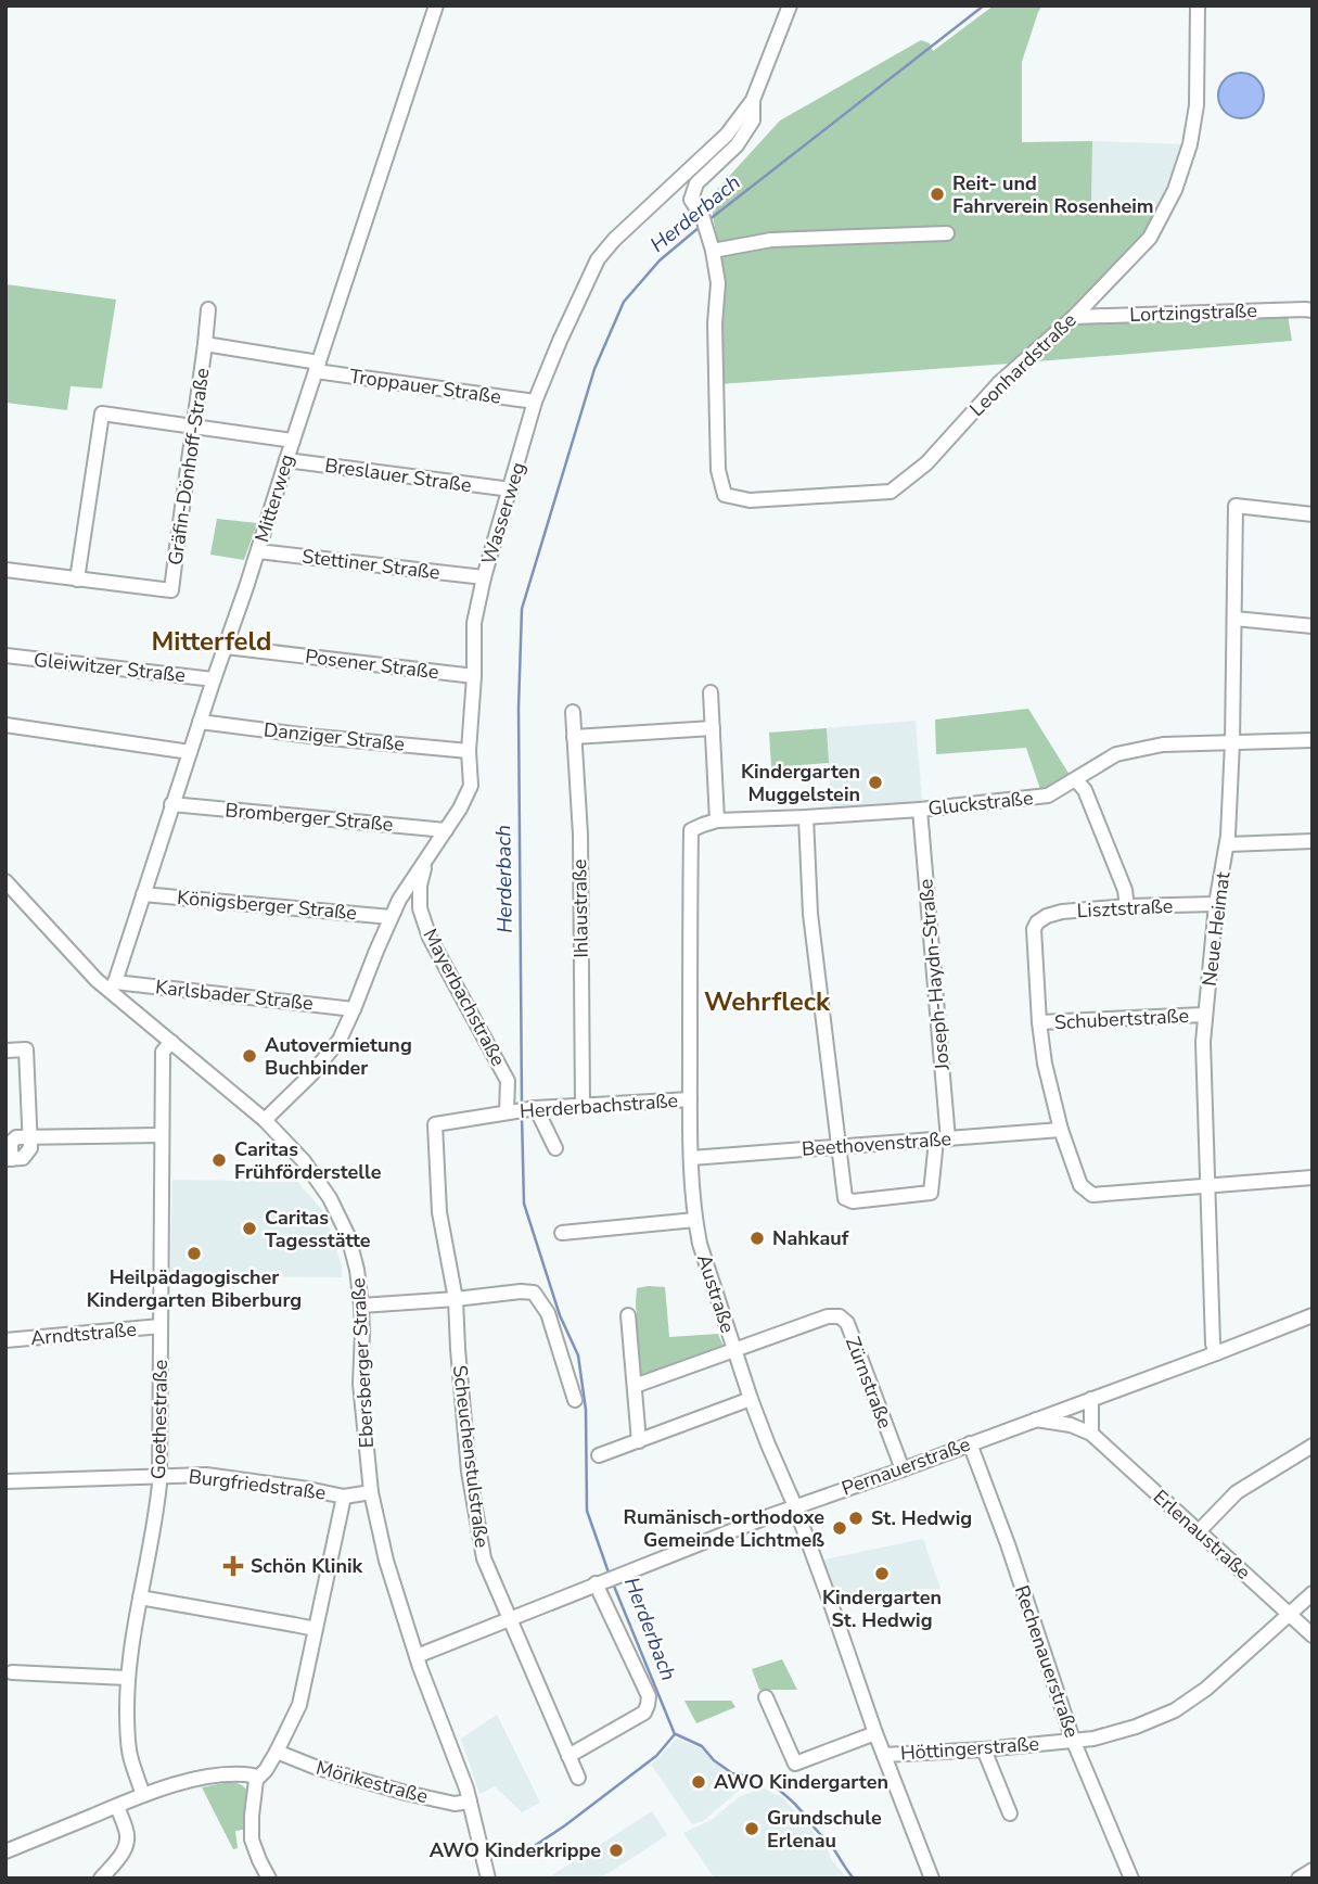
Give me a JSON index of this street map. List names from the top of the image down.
{
  "streets": {
    "street": [
      "Lortzingstraße",
      "Leonhardstraße",
      "Troppauer Straße",
      "Gräfin-Dönhoff-Straße",
      "Breslauer Straße",
      "Mitterweg",
      "Wasserweg",
      "Stettiner Straße",
      "Posener Straße",
      "Gleiwitzer Straße",
      "Danziger Straße",
      "Gluckstraße",
      "Bromberger Straße",
      "Königsberger Straße",
      "Ihlaustraße",
      "Lisztstraße",
      "Neue Heimat",
      "Joseph-Haydn-Straße",
      "Karlsbader Straße",
      "Mayerbachstraße",
      "Schubertstraße",
      "Herderbachstraße",
      "Beethovenstraße",
      "Austraße",
      "Arndtstraße",
      "Ebersberger Straße",
      "Zürnstraße",
      "Goethestraße",
      "Scheuchenstulstraße",
      "Pernauerstraße",
      "Burgfriedstraße",
      "Erlenaustraße",
      "Rechenauerstraße",
      "Höttingerstraße",
      "Mörikestraße"
    ]
  },
  "crossings": [
    ["Lortzingstraße", "Leonhardstraße"],
    ["Troppauer Straße", "Gräfin-Dönhoff-Straße"],
    ["Troppauer Straße", "Mitterweg"],
    ["Troppauer Straße", "Wasserweg"],
    ["Gräfin-Dönhoff-Straße", "Mitterweg"],
    ["Breslauer Straße", "Mitterweg"],
    ["Breslauer Straße", "Wasserweg"],
    ["Mitterweg", "Stettiner Straße"],
    ["Mitterweg", "Posener Straße"],
    ["Mitterweg", "Gleiwitzer Straße"],
    ["Mitterweg", "Danziger Straße"],
    ["Mitterweg", "Bromberger Straße"],
    ["Mitterweg", "Königsberger Straße"],
    ["Mitterweg", "Karlsbader Straße"],
    ["Mitterweg", "Ebersberger Straße"],
    ["Wasserweg", "Stettiner Straße"],
    ["Wasserweg", "Posener Straße"],
    ["Wasserweg", "Danziger Straße"],
    ["Wasserweg", "Bromberger Straße"],
    ["Wasserweg", "Königsberger Straße"],
    ["Wasserweg", "Karlsbader Straße"],
    ["Wasserweg", "Mayerbachstraße"],
    ["Wasserweg", "Ebersberger Straße"],
    ["Gluckstraße", "Neue Heimat"],
    ["Gluckstraße", "Joseph-Haydn-Straße"],
    ["Gluckstraße", "Austraße"],
    ["Ihlaustraße", "Herderbachstraße"],
    ["Lisztstraße", "Neue Heimat"],
    ["Lisztstraße", "Schubertstraße"],
    ["Neue Heimat", "Schubertstraße"],
    ["Neue Heimat", "Pernauerstraße"],
    ["Joseph-Haydn-Straße", "Beethovenstraße"],
    ["Karlsbader Straße", "Ebersberger Straße"],
    ["Mayerbachstraße", "Herderbachstraße"],
    ["Herderbachstraße", "Austraße"],
    ["Beethovenstraße", "Austraße"],
    ["Austraße", "Zürnstraße"],
    ["Austraße", "Pernauerstraße"],
    ["Austraße", "Höttingerstraße"],
    ["Arndtstraße", "Goethestraße"],
    ["Ebersberger Straße", "Goethestraße"],
    ["Ebersberger Straße", "Pernauerstraße"],
    ["Ebersberger Straße", "Burgfriedstraße"],
    ["Ebersberger Straße", "Mörikestraße"],
    ["Zürnstraße", "Pernauerstraße"],
    ["Goethestraße", "Burgfriedstraße"],
    ["Scheuchenstulstraße", "Pernauerstraße"],
    ["Pernauerstraße", "Erlenaustraße"],
    ["Pernauerstraße", "Rechenauerstraße"],
    ["Erlenaustraße", "Höttingerstraße"],
    ["Rechenauerstraße", "Höttingerstraße"]
  ],
  "districts": ["Mitterfeld", "Wehrfleck"],
  "water": ["Herderbach"],
  "places": {
    "other": [
      "Reit- und Fahrverein Rosenheim",
      "Kindergarten Muggelstein",
      "Autovermietung Buchbinder",
      "Caritas Frühförderstelle",
      "Caritas Tagesstätte",
      "Nahkauf",
      "Heilpädagogischer Kindergarten Biberburg",
      "St. Hedwig",
      "Rumänisch-orthodoxe Gemeinde Lichtmeß",
      "Kindergarten St. Hedwig",
      "AWO Kindergarten",
      "Grundschule Erlenau",
      "AWO Kinderkrippe"
    ],
    "health": ["Schön Klinik"]
  }
}
